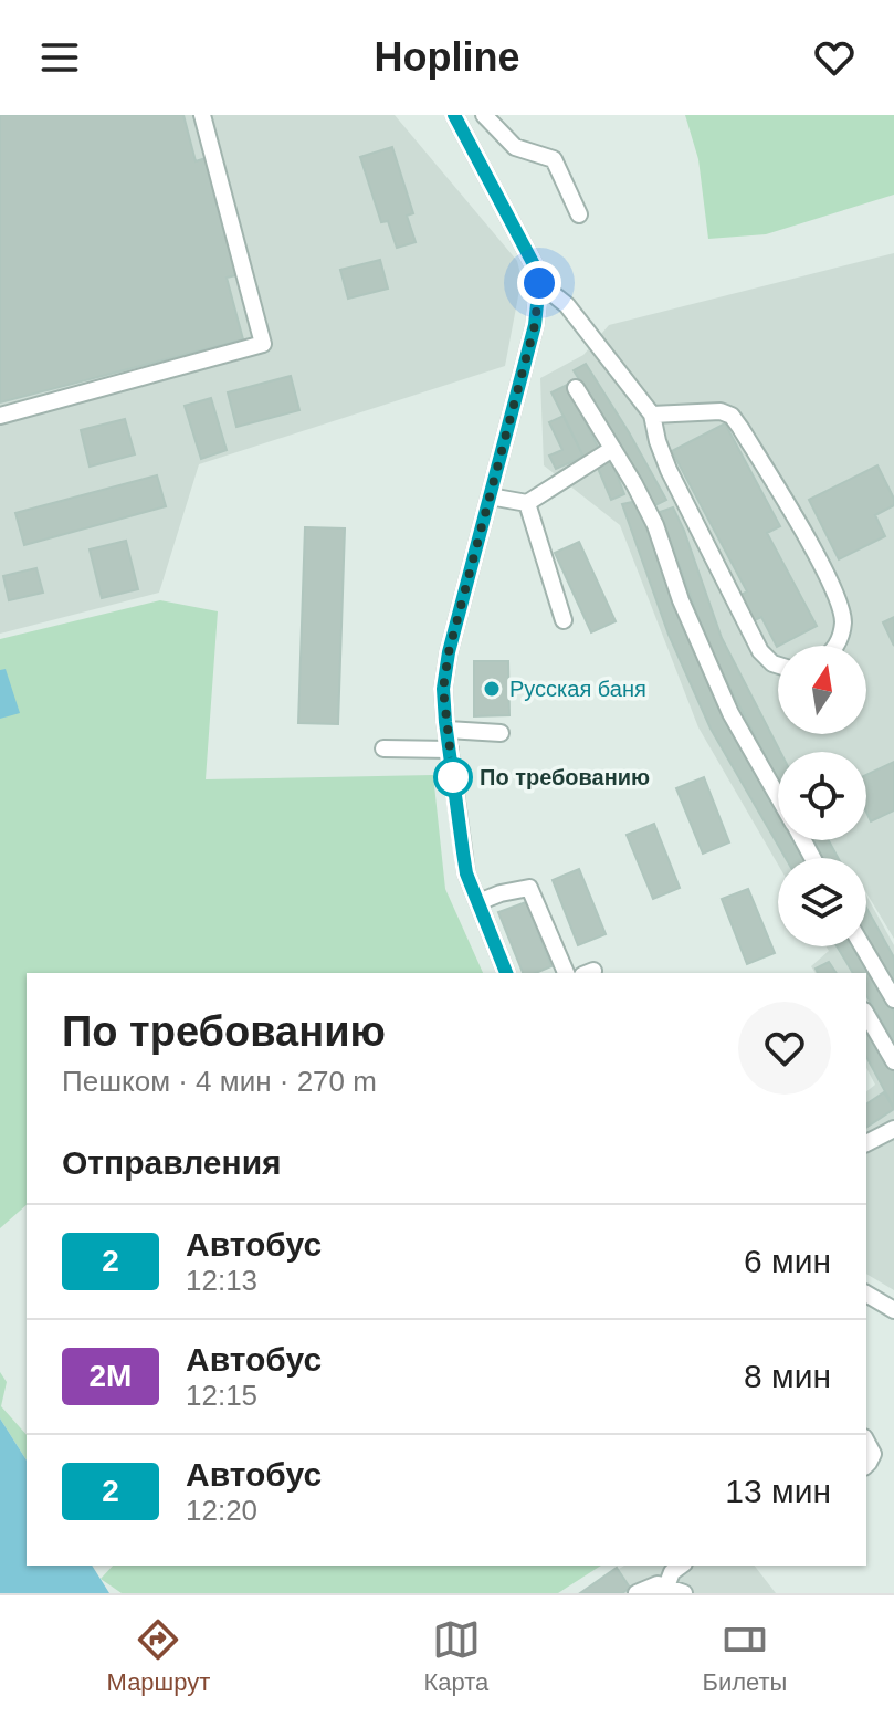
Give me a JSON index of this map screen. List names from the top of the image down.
{
  "places": ["Русская баня", "По требованию"],
  "lines": ["bus line 2"],
  "north": "top",
  "page": {
    "header": "Hopline",
    "heading": [
      ["По требованию", "Пешком · 4 мин · 270 m"],
      "Отправления"
    ],
    "list": [
      {
        "mark": "2",
        "name": "Автобус",
        "note": "12:13",
        "value": "6 мин"
      },
      {
        "mark": "2М",
        "name": "Автобус",
        "note": "12:15",
        "value": "8 мин"
      },
      {
        "mark": "2",
        "name": "Автобус",
        "note": "12:20",
        "value": "13 мин"
      }
    ],
    "tabs": ["Маршрут", "Карта", "Билеты"]
  }
}
